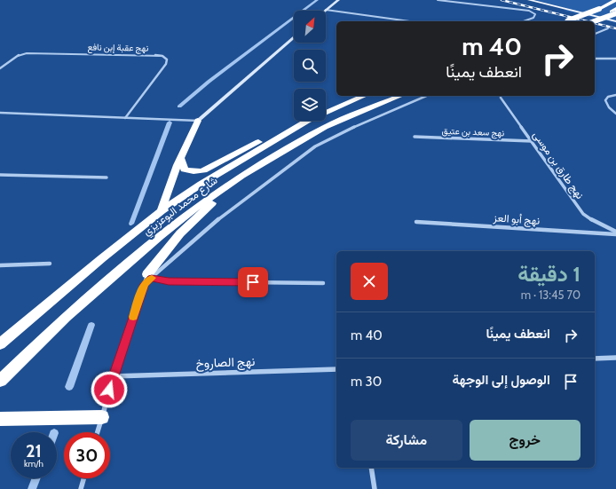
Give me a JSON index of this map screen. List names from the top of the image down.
{
  "streets": {
    "highway": ["شارع محمد البوعزيزي"],
    "street": [
      "نهج عقبة إبن نافع",
      "نهج سعد بن عتيق",
      "نهج طارق بن موسى",
      "نهج أبو العز",
      "نهج الصاروخ"
    ]
  },
  "crossings": [
    ["نهج سعد بن عتيق", "نهج طارق بن موسى"]
  ],
  "north": "top right",
  "page": {
    "turn": ["40 m", "انعطف يمينًا"],
    "heading": ["1 دقيقة", "70 m · 13:45"],
    "list": [
      {
        "name": "انعطف يمينًا",
        "value": "40 m"
      },
      {
        "name": "الوصول إلى الوجهة",
        "value": "30 m"
      }
    ],
    "buttons": ["خروج", "مشاركة"],
    "speed": "21 km/h",
    "limit": "30"
  }
}
